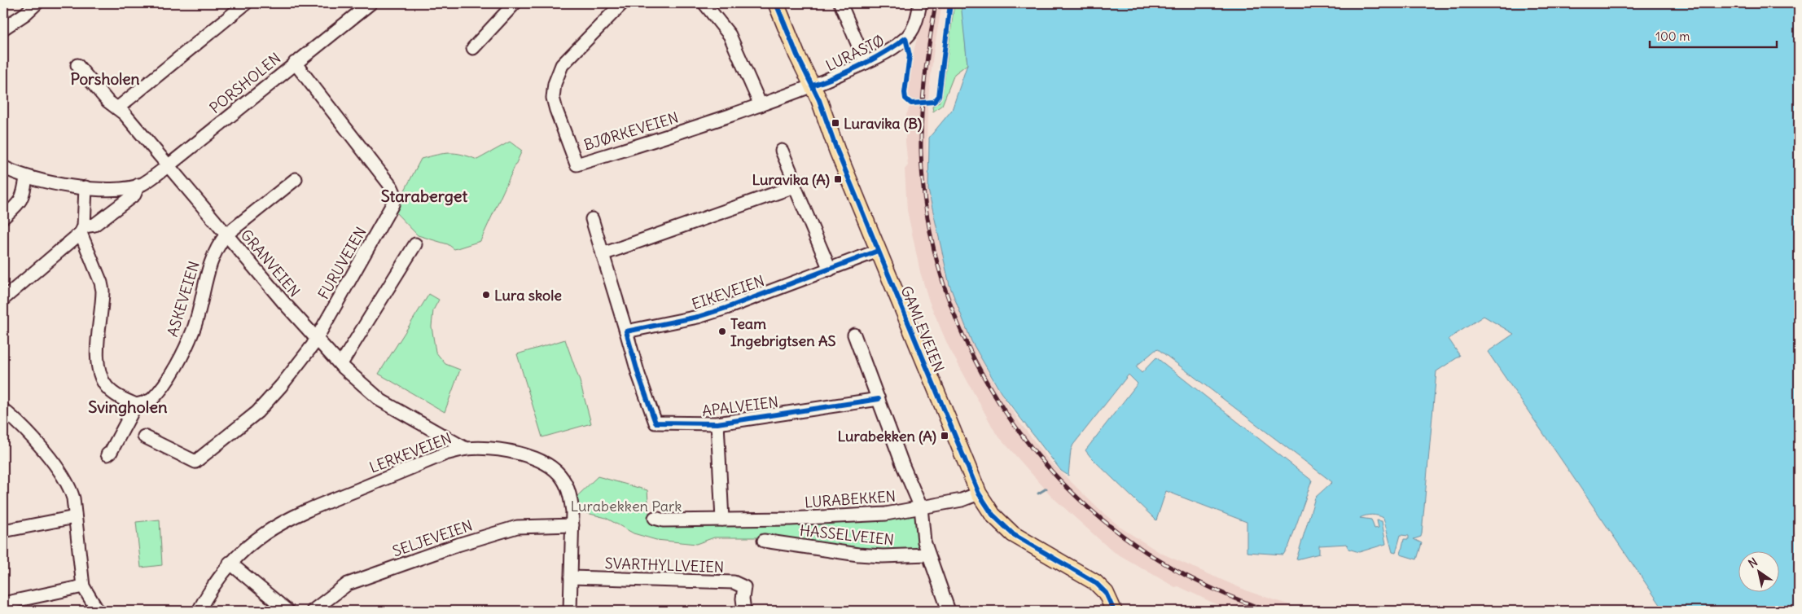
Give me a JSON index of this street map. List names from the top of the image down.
{
  "streets": {
    "main road": ["GAMLEVEIEN"],
    "street": [
      "LURASTØ",
      "PORSHOLEN",
      "BJØRKEVEIEN",
      "GRANVEIEN",
      "FURUVEIEN",
      "EIKEVEIEN",
      "ASKEVEIEN",
      "APALVEIEN",
      "LERKEVEIEN",
      "LURABEKKEN",
      "HASSELVEIEN",
      "SELJEVEIEN",
      "SVARTHYLLVEIEN"
    ]
  },
  "crossings": [
    ["LURASTØ", "BJØRKEVEIEN"],
    ["LURASTØ", "GAMLEVEIEN"],
    ["PORSHOLEN", "GRANVEIEN"],
    ["PORSHOLEN", "FURUVEIEN"],
    ["BJØRKEVEIEN", "GAMLEVEIEN"],
    ["GRANVEIEN", "FURUVEIEN"],
    ["GRANVEIEN", "ASKEVEIEN"],
    ["GRANVEIEN", "LERKEVEIEN"],
    ["EIKEVEIEN", "GAMLEVEIEN"],
    ["EIKEVEIEN", "APALVEIEN"],
    ["GAMLEVEIEN", "LURABEKKEN"],
    ["APALVEIEN", "LURABEKKEN"],
    ["LERKEVEIEN", "SELJEVEIEN"],
    ["LERKEVEIEN", "SVARTHYLLVEIEN"]
  ],
  "districts": ["Porsholen", "Staraberget", "Svingholen"],
  "parks": ["Lurabekken Park"],
  "places": {
    "transit": ["Luravika (B)", "Luravika (A)", "Lurabekken (A)"],
    "other": ["Lura skole", "Team Ingebrigtsen AS"]
  },
  "scale_bar": "100 m",
  "north": "top left"
}
